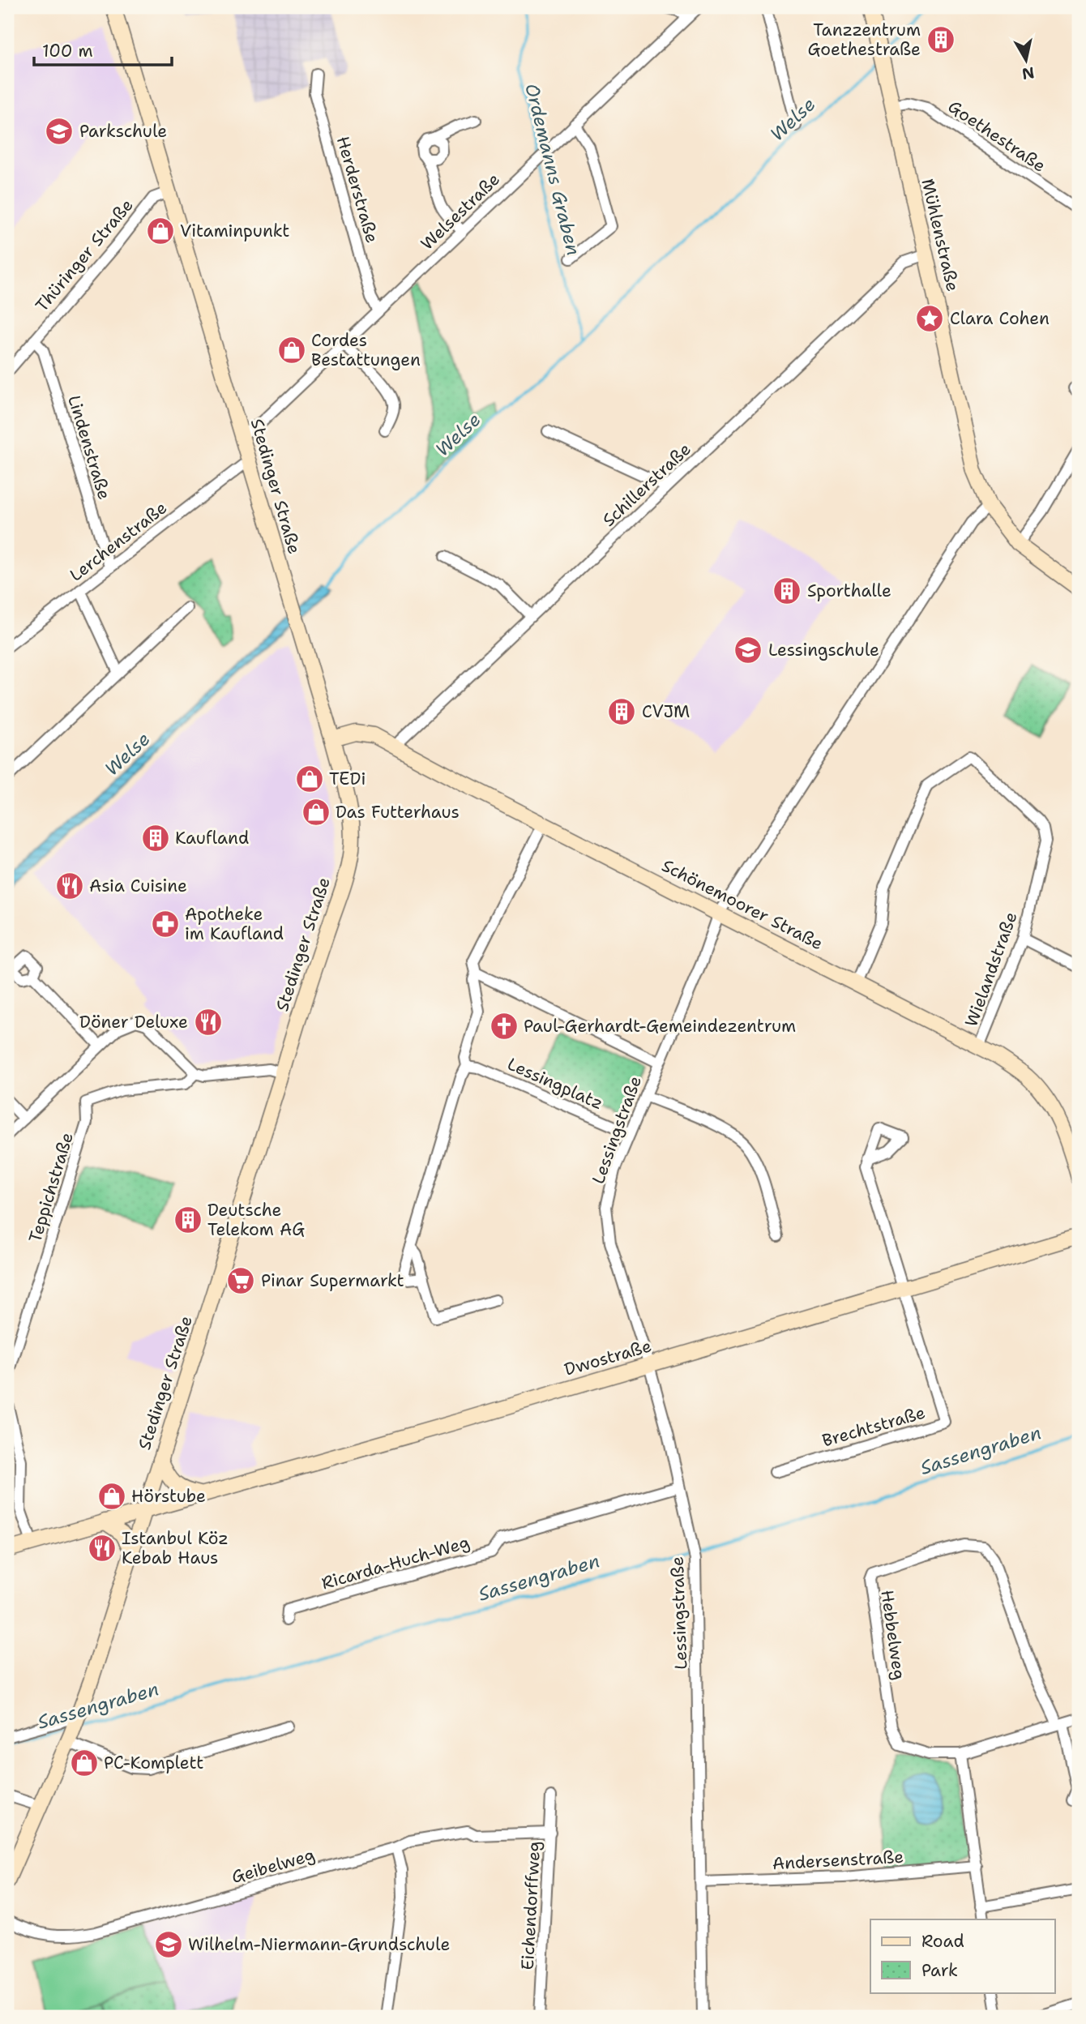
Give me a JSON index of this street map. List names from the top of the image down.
{
  "streets": {
    "main road": [
      "Mühlenstraße",
      "Stedinger Straße",
      "Schönemoorer Straße",
      "Dwostraße"
    ],
    "street": [
      "Goethestraße",
      "Herderstraße",
      "Welsestraße",
      "Thüringer Straße",
      "Lindenstraße",
      "Schillerstraße",
      "Lerchenstraße",
      "Wielandstraße",
      "Lessingplatz",
      "Lessingstraße",
      "Teppichstraße",
      "Brechtstraße",
      "Ricarda-Huch-Weg",
      "Hebbelweg",
      "Andersenstraße",
      "Geibelweg",
      "Eichendorffweg"
    ]
  },
  "crossings": [
    ["Goethestraße", "Mühlenstraße"],
    ["Herderstraße", "Welsestraße"],
    ["Welsestraße", "Stedinger Straße"],
    ["Mühlenstraße", "Schillerstraße"],
    ["Mühlenstraße", "Lessingstraße"],
    ["Thüringer Straße", "Lindenstraße"],
    ["Thüringer Straße", "Stedinger Straße"],
    ["Lindenstraße", "Lerchenstraße"],
    ["Schillerstraße", "Schönemoorer Straße"],
    ["Stedinger Straße", "Lerchenstraße"],
    ["Stedinger Straße", "Schönemoorer Straße"],
    ["Stedinger Straße", "Dwostraße"],
    ["Schönemoorer Straße", "Wielandstraße"],
    ["Schönemoorer Straße", "Lessingstraße"],
    ["Lessingplatz", "Lessingstraße"],
    ["Lessingstraße", "Dwostraße"],
    ["Lessingstraße", "Ricarda-Huch-Weg"],
    ["Lessingstraße", "Andersenstraße"],
    ["Dwostraße", "Brechtstraße"],
    ["Geibelweg", "Eichendorffweg"]
  ],
  "water": ["Welse", "Ordemanns Graben", "Sassengraben"],
  "places": {
    "building": [
      "Tanzzentrum Goethestraße",
      "Sporthalle",
      "CVJM",
      "Kaufland",
      "Deutsche Telekom AG"
    ],
    "school or university": ["Parkschule", "Lessingschule", "Wilhelm-Niermann-Grundschule"],
    "shop": [
      "Vitaminpunkt",
      "Cordes Bestattungen",
      "TEDi",
      "Das Futterhaus",
      "Hörstube",
      "PC-Komplett"
    ],
    "place": ["Clara Cohen"],
    "restaurant": ["Asia Cuisine", "Döner Deluxe", "Istanbul Köz Kebab Haus"],
    "pharmacy": ["Apotheke im Kaufland"],
    "church": ["Paul-Gerhardt-Gemeindezentrum"],
    "supermarket": ["Pinar Supermarkt"]
  },
  "legend": ["Road", "Park"],
  "scale_bar": "100 m",
  "north": "bottom"
}
